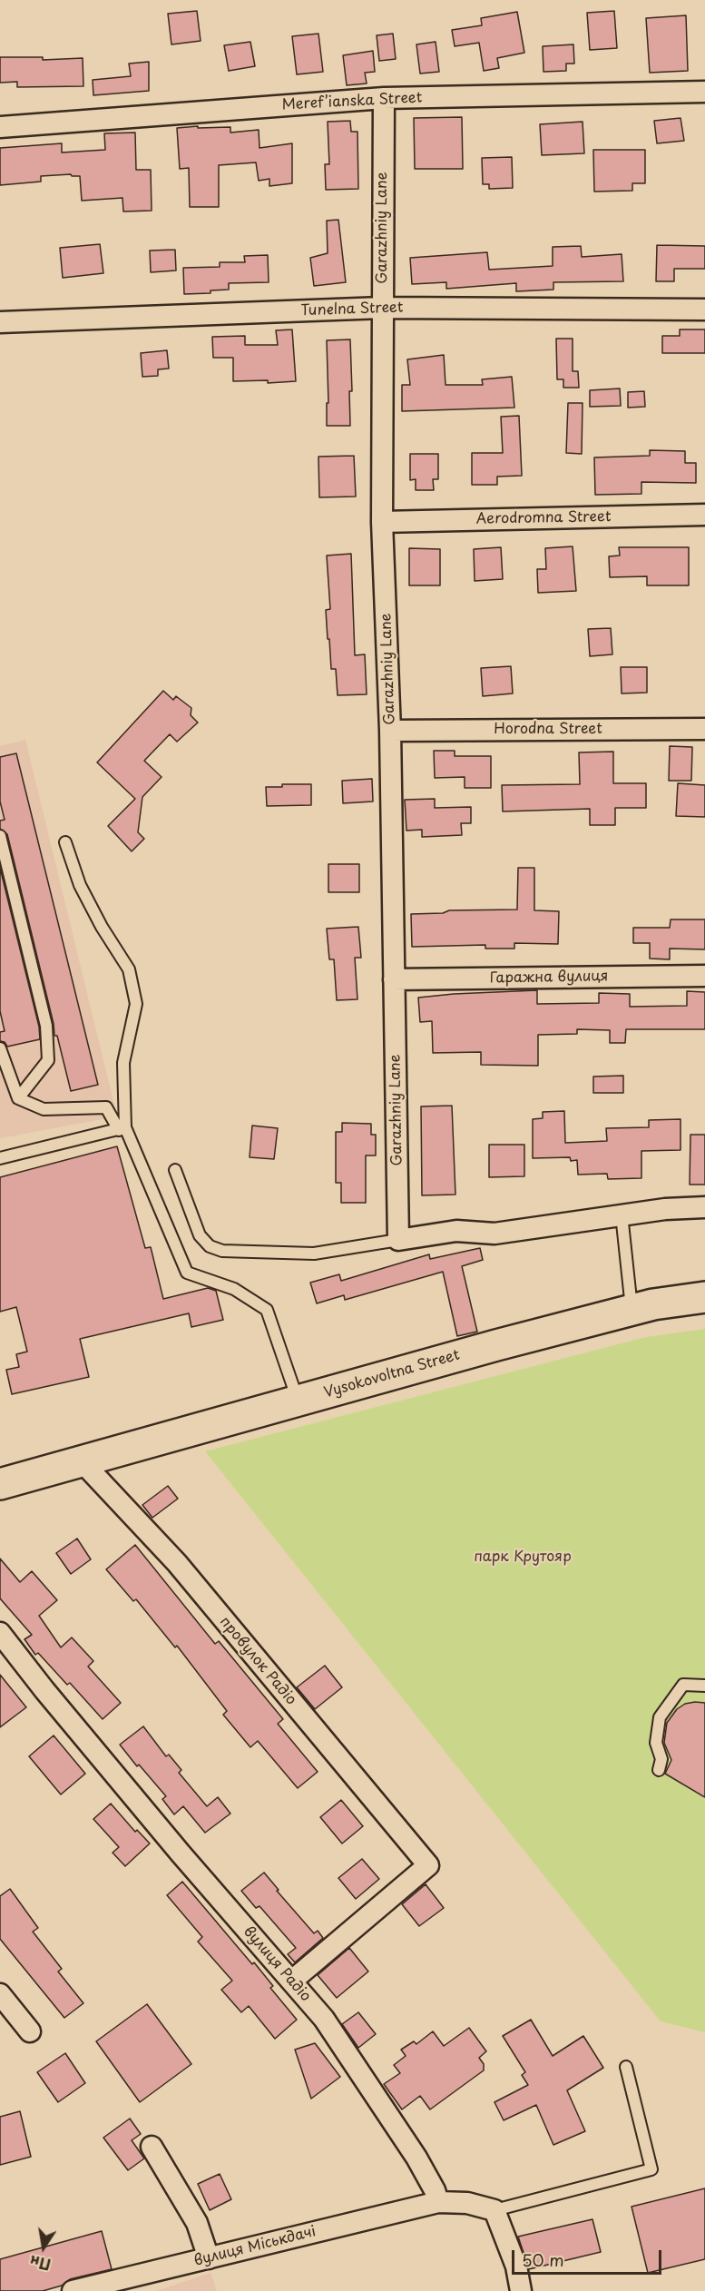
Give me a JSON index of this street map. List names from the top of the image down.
{
  "streets": {
    "main road": ["Vysokovoltna Street"],
    "street": [
      "Meref’ianska Street",
      "Garazhniy Lane",
      "Tunelna Street",
      "Aerodromna Street",
      "Horodna Street",
      "Гаражна вулиця",
      "провулок Радіо",
      "вулиця Радіо",
      "вулиця Міськдачі"
    ]
  },
  "crossings": [
    ["Meref’ianska Street", "Garazhniy Lane"],
    ["Garazhniy Lane", "Tunelna Street"],
    ["Garazhniy Lane", "Aerodromna Street"],
    ["Garazhniy Lane", "Horodna Street"],
    ["Garazhniy Lane", "Гаражна вулиця"],
    ["Vysokovoltna Street", "провулок Радіо"],
    ["провулок Радіо", "вулиця Радіо"],
    ["вулиця Радіо", "вулиця Міськдачі"]
  ],
  "parks": ["парк Крутояр"],
  "scale_bar": "50 m",
  "north": "bottom"
}
